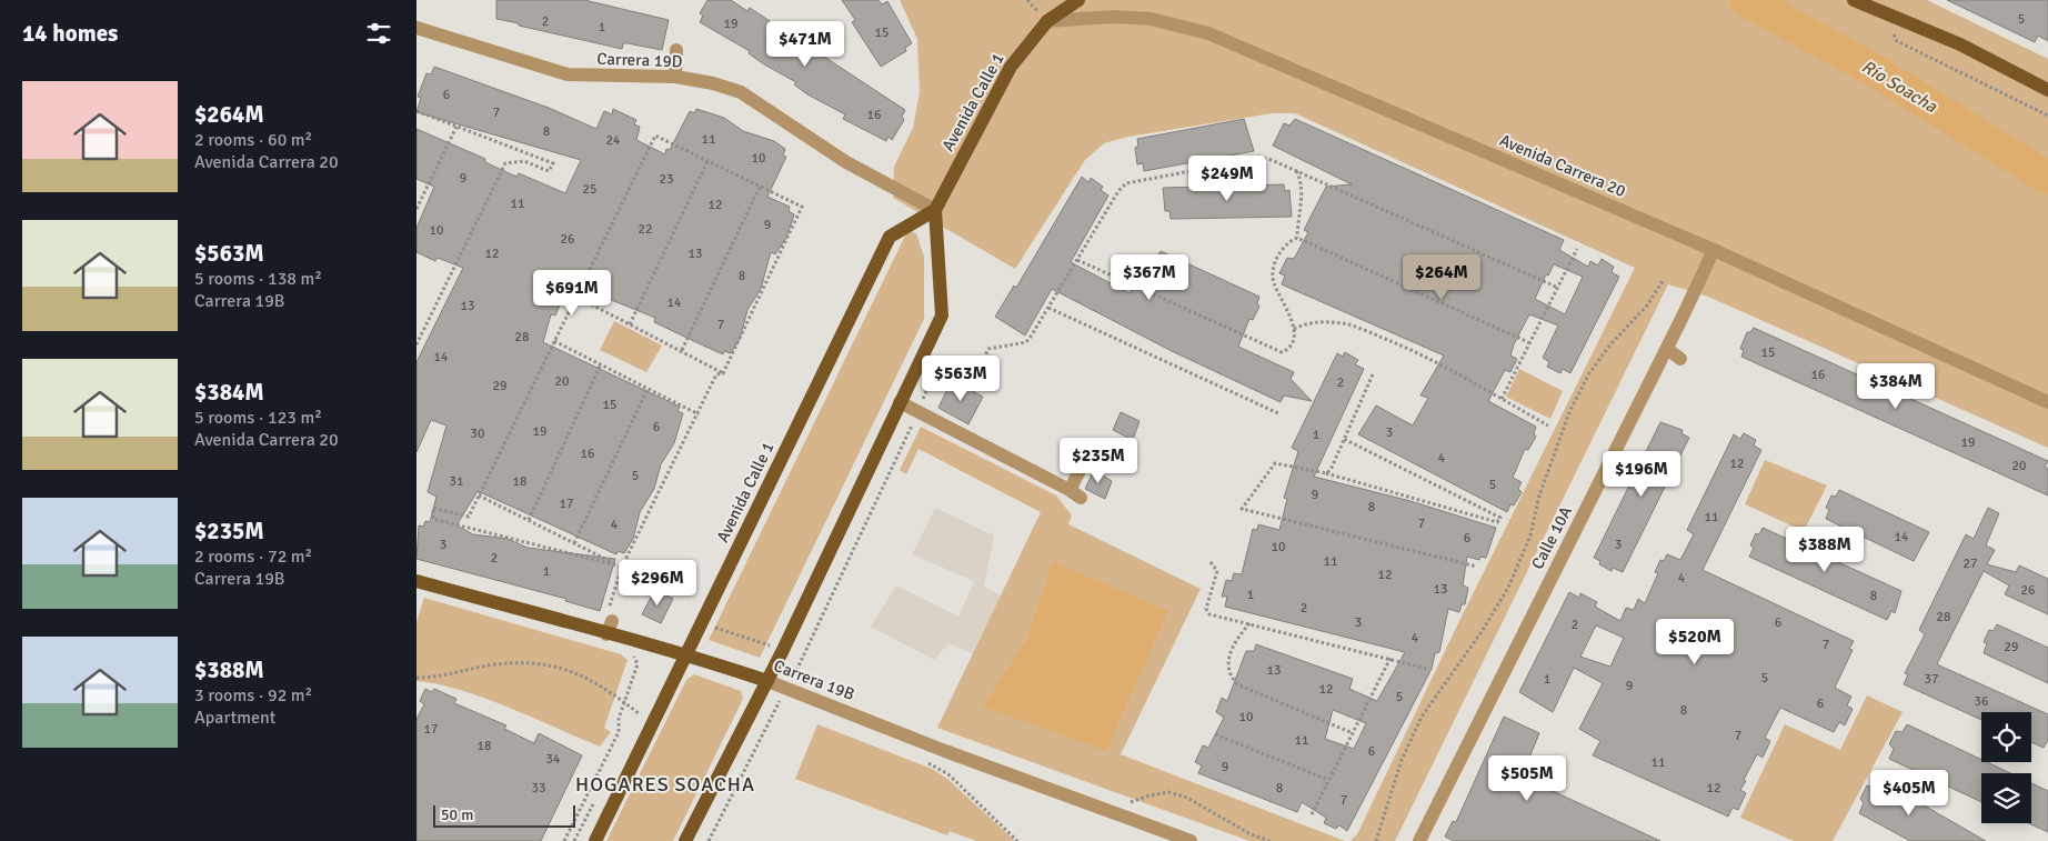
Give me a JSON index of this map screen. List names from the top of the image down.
{
  "streets": {
    "main road": ["Avenida Calle 1", "Carrera 19B"],
    "street": ["Carrera 19D", "Avenida Carrera 20", "Calle 10A"]
  },
  "crossings": [
    ["Carrera 19D", "Avenida Calle 1"],
    ["Avenida Calle 1", "Avenida Carrera 20"],
    ["Avenida Calle 1", "Carrera 19B"],
    ["Avenida Carrera 20", "Calle 10A"]
  ],
  "districts": ["HOGARES SOACHA"],
  "water": ["Río Soacha"],
  "house_numbers": [
    "5",
    "2",
    "19",
    "1",
    "15",
    "6",
    "7",
    "16",
    "8",
    "11",
    "24",
    "10",
    "9",
    "23",
    "25",
    "11",
    "12",
    "9",
    "22",
    "10",
    "26",
    "12",
    "13",
    "8",
    "14",
    "13",
    "7",
    "28",
    "15",
    "14",
    "16",
    "20",
    "2",
    "29",
    "15",
    "6",
    "19",
    "3",
    "30",
    "1",
    "19",
    "16",
    "4",
    "12",
    "20",
    "5",
    "31",
    "18",
    "5",
    "9",
    "17",
    "8",
    "11",
    "7",
    "4",
    "14",
    "6",
    "3",
    "3",
    "10",
    "2",
    "11",
    "27",
    "1",
    "12",
    "4",
    "13",
    "26",
    "1",
    "8",
    "2",
    "28",
    "3",
    "6",
    "2",
    "4",
    "7",
    "29",
    "13",
    "5",
    "1",
    "37",
    "9",
    "12",
    "5",
    "36",
    "6",
    "8",
    "10",
    "17",
    "7",
    "11",
    "18",
    "6",
    "34",
    "11",
    "9",
    "33",
    "8",
    "12",
    "7"
  ],
  "scale_bar": "50 m",
  "page": {
    "heading": "14 homes",
    "price": [
      "$471M",
      "$249M",
      "$367M",
      "$264M",
      "$691M",
      "$563M",
      "$384M",
      "$235M",
      "$196M",
      "$388M",
      "$296M",
      "$520M",
      "$505M",
      "$405M"
    ],
    "list": [
      {
        "name": "$264M",
        "note": "2 rooms · 60 m² · Avenida Carrera 20"
      },
      {
        "name": "$563M",
        "note": "5 rooms · 138 m² · Carrera 19B"
      },
      {
        "name": "$384M",
        "note": "5 rooms · 123 m² · Avenida Carrera 20"
      },
      {
        "name": "$235M",
        "note": "2 rooms · 72 m² · Carrera 19B"
      },
      {
        "name": "$388M",
        "note": "3 rooms · 92 m² · Apartment"
      }
    ],
    "scale": "50 m"
  }
}
